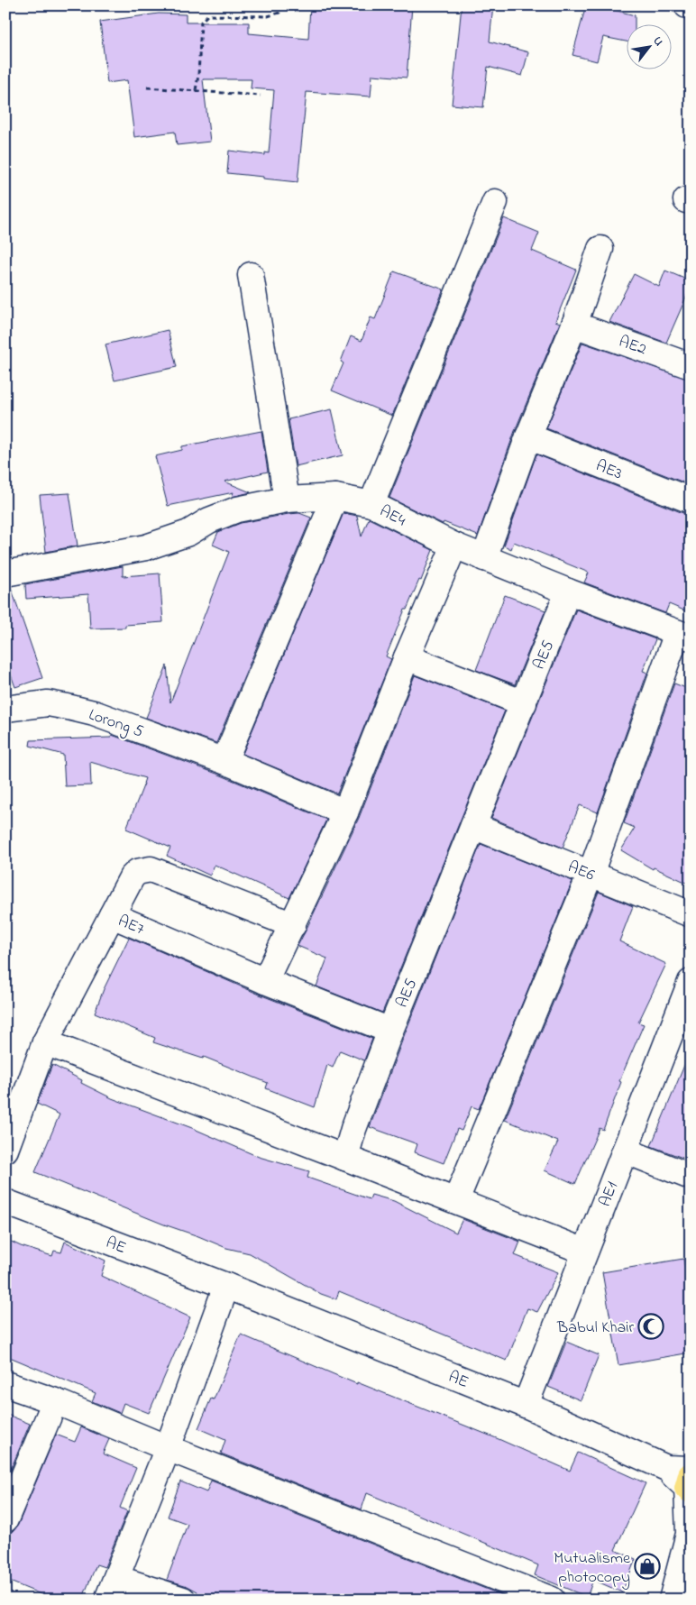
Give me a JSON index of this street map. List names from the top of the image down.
{
  "streets": {
    "street": [
      "AE2",
      "AE3",
      "AE4",
      "AE5",
      "Lorong 5",
      "AE6",
      "AE7",
      "AE1",
      "AE"
    ]
  },
  "crossings": [
    ["AE4", "AE5"],
    ["AE5", "AE6"],
    ["AE5", "AE7"],
    ["AE1", "AE"]
  ],
  "places": {
    "mosque": ["Babul Khair"],
    "shop": ["Mutualisme photocopy"]
  },
  "north": "top right"
}
